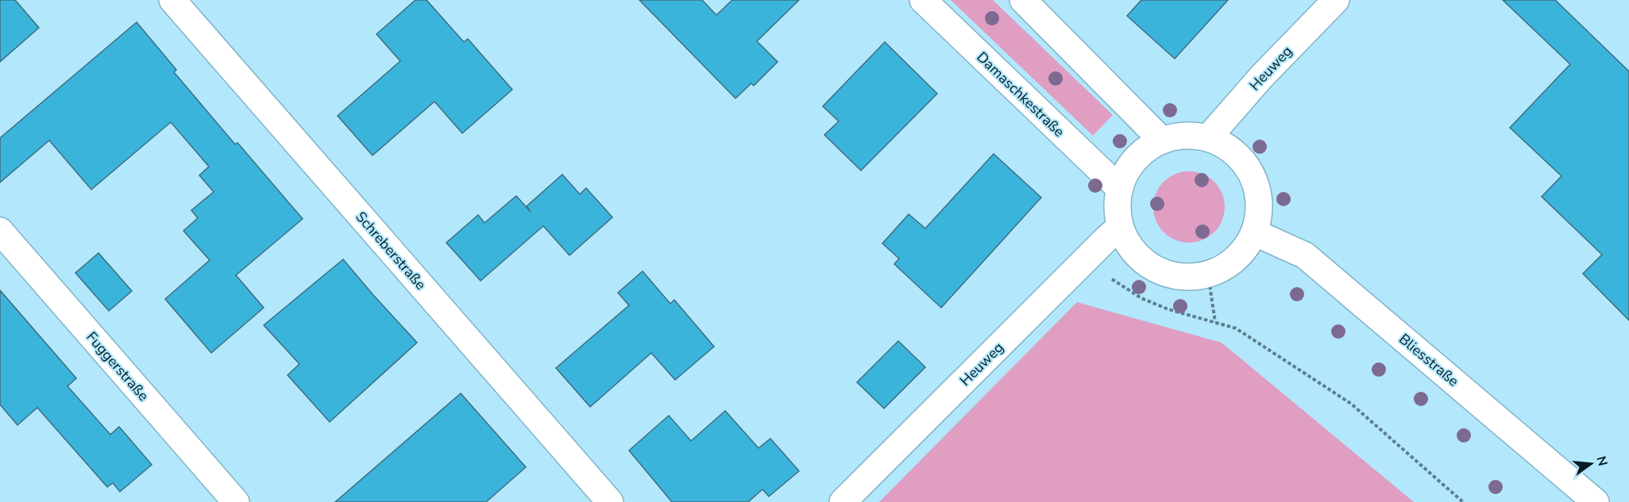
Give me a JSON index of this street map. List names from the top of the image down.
{
  "streets": {
    "street": [
      "Heuweg",
      "Damaschkestraße",
      "Schreberstraße",
      "Bliesstraße",
      "Fuggerstraße"
    ]
  },
  "crossings": [
    ["Heuweg", "Damaschkestraße"],
    ["Heuweg", "Bliesstraße"],
    ["Damaschkestraße", "Bliesstraße"]
  ],
  "north": "right"
}
